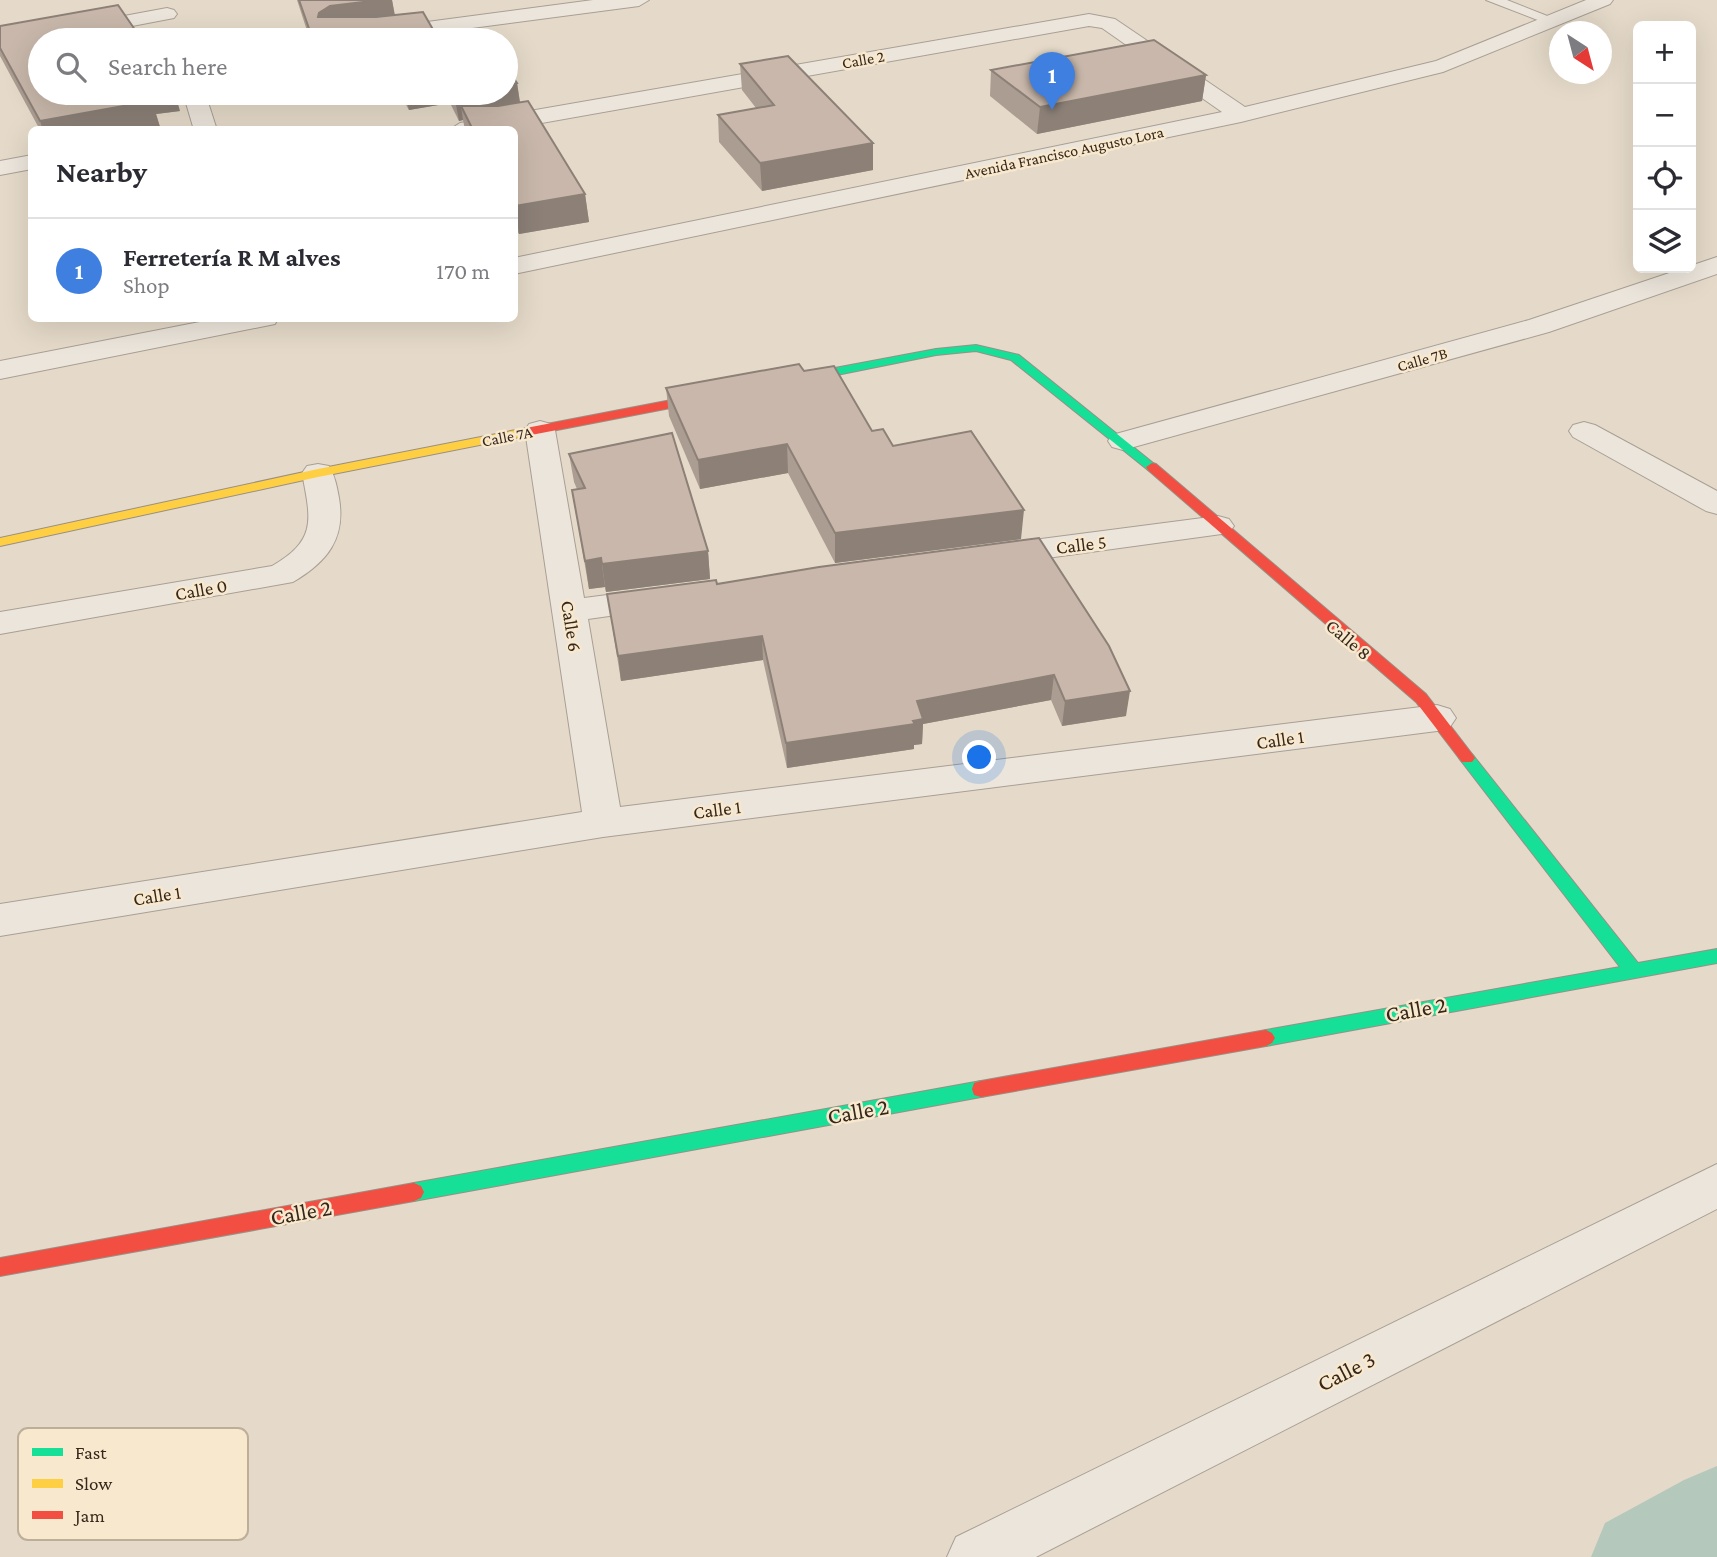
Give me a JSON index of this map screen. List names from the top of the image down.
{
  "streets": {
    "street": [
      "Calle 2",
      "Avenida Francisco Augusto Lora",
      "Calle 7B",
      "Calle 7A",
      "Calle 5",
      "Calle 0",
      "Calle 6",
      "Calle 8",
      "Calle 1",
      "Calle 3"
    ]
  },
  "crossings": [
    ["Calle 2", "Avenida Francisco Augusto Lora"],
    ["Calle 2", "Calle 8"],
    ["Calle 7B", "Calle 8"],
    ["Calle 7A", "Calle 0"],
    ["Calle 7A", "Calle 6"],
    ["Calle 5", "Calle 8"],
    ["Calle 6", "Calle 1"],
    ["Calle 8", "Calle 1"]
  ],
  "legend": ["Fast", "Slow", "Jam"],
  "north": "bottom right",
  "page": {
    "map_buttons": ["+", "−"],
    "search": "Search here",
    "pins": "1",
    "heading": "Nearby",
    "list": [
      {
        "mark": "1",
        "name": "Ferretería R M alves",
        "note": "Shop",
        "value": "170 m"
      }
    ]
  }
}
